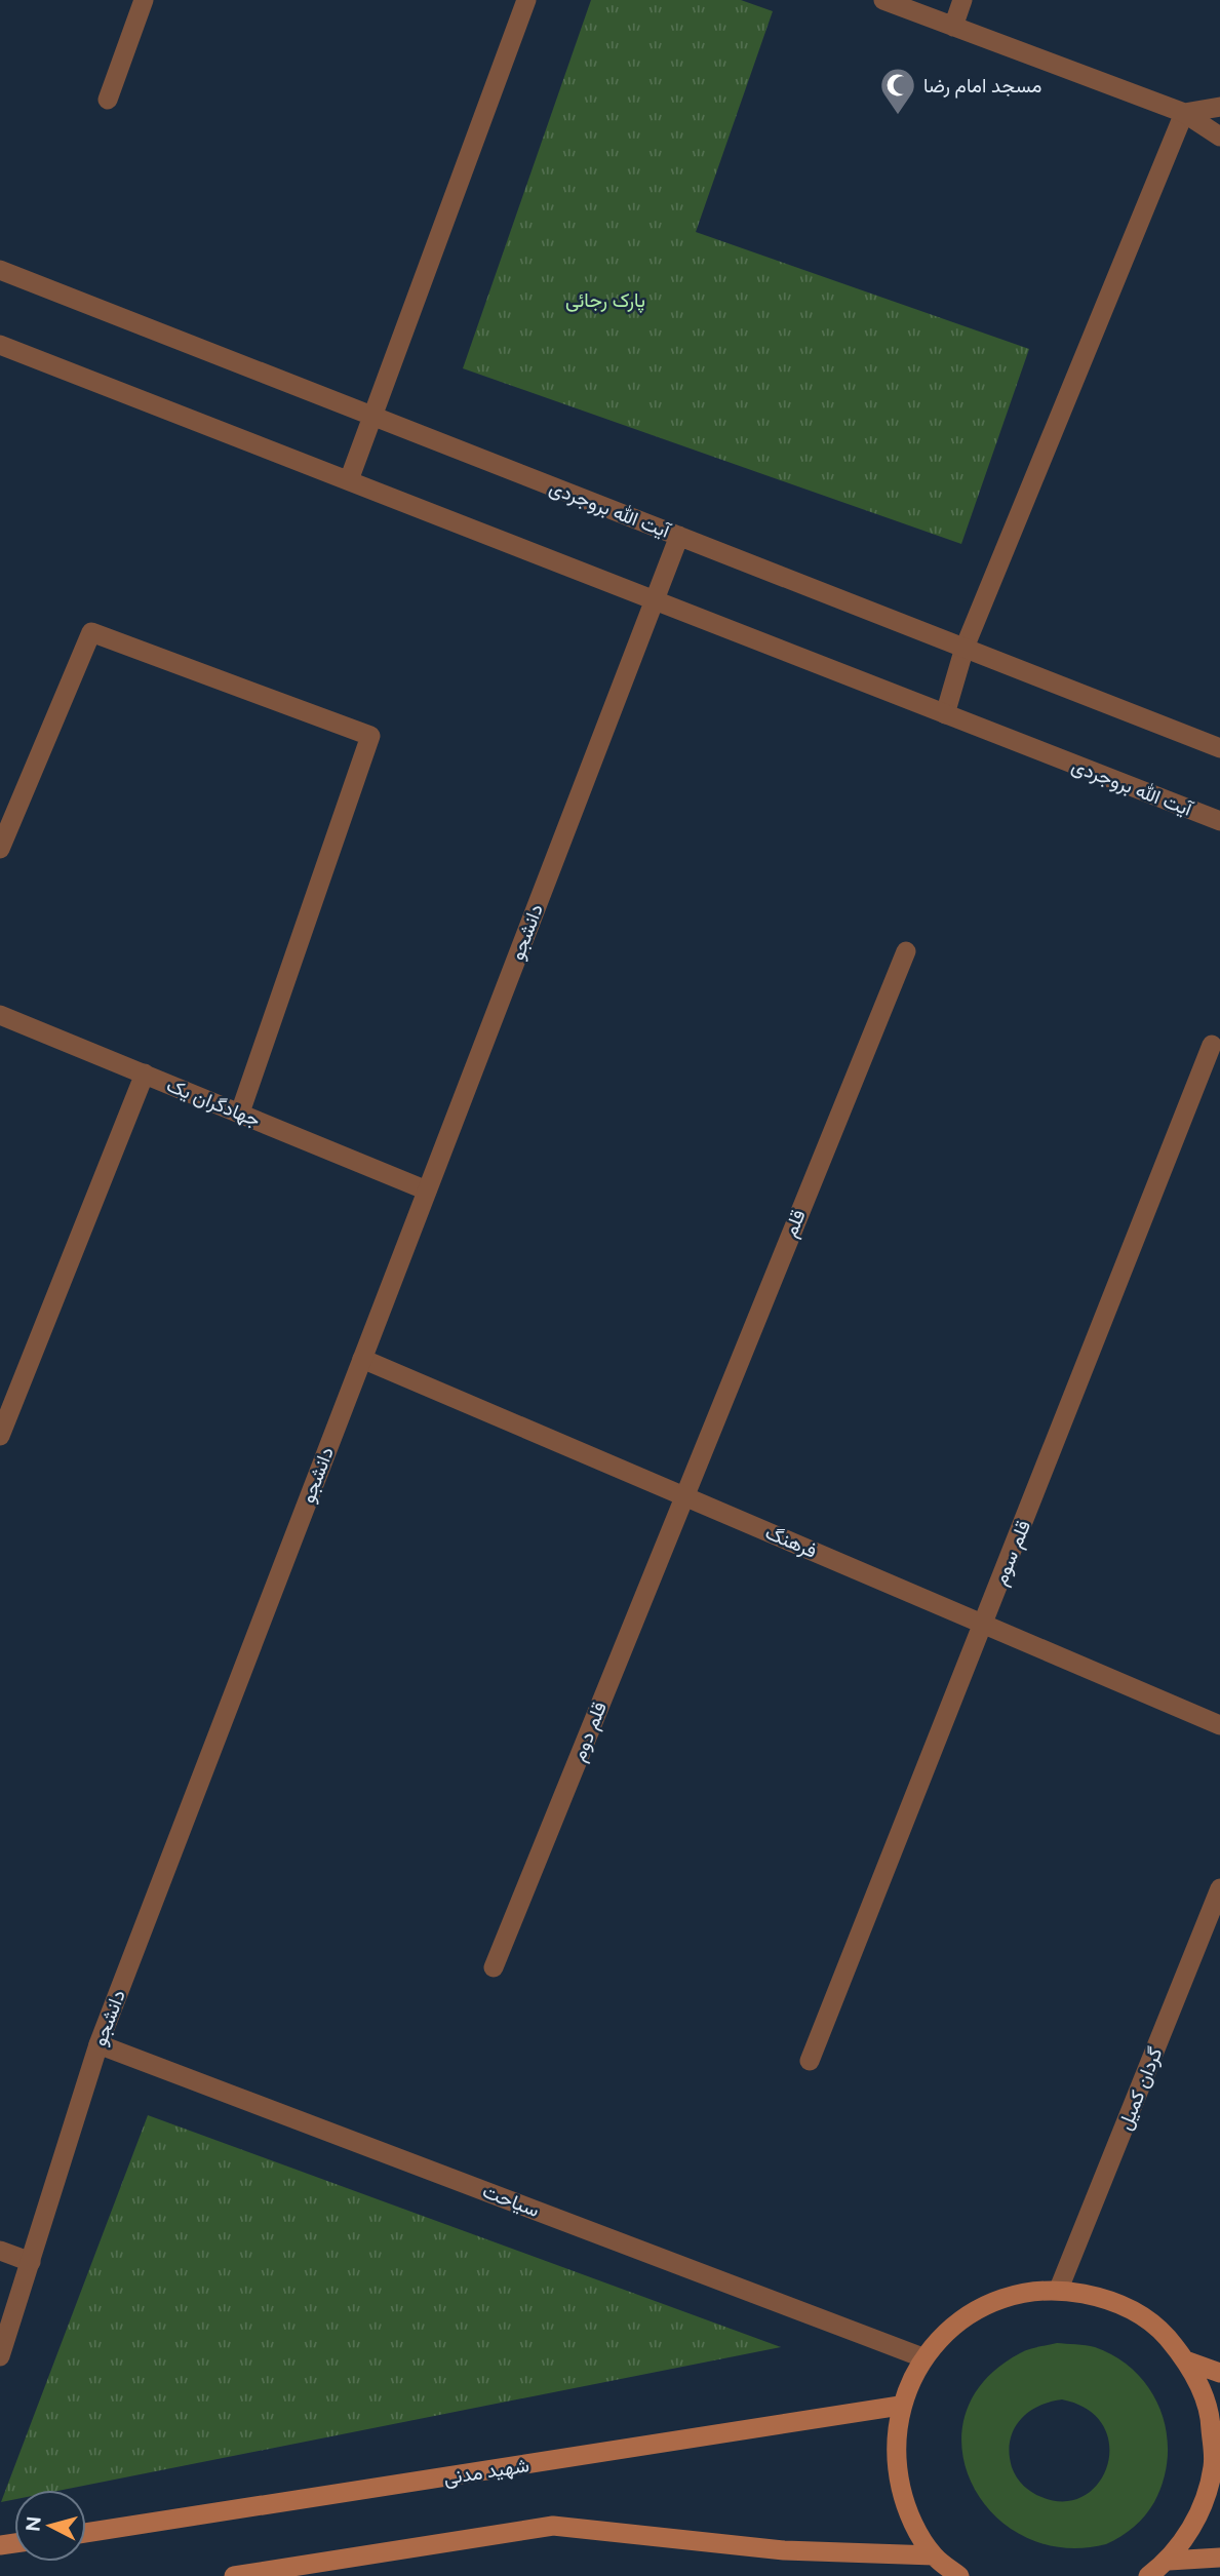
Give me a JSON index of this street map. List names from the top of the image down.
{
  "streets": {
    "main road": ["شهید مدنی"],
    "street": [
      "آیت الله بروجردی",
      "دانشجو",
      "جهادگران یک",
      "قلم",
      "فرهنگ",
      "قلم سوم",
      "قلم دوم",
      "گردان کمیل",
      "سیاحت"
    ]
  },
  "crossings": [
    ["آیت الله بروجردی", "دانشجو"],
    ["دانشجو", "جهادگران یک"],
    ["دانشجو", "فرهنگ"],
    ["دانشجو", "سیاحت"],
    ["قلم", "فرهنگ"],
    ["قلم", "قلم دوم"],
    ["فرهنگ", "قلم سوم"],
    ["فرهنگ", "قلم دوم"]
  ],
  "parks": ["پارک رجائی"],
  "places": {
    "mosque": ["مسجد امام رضا"]
  },
  "north": "left"
}
